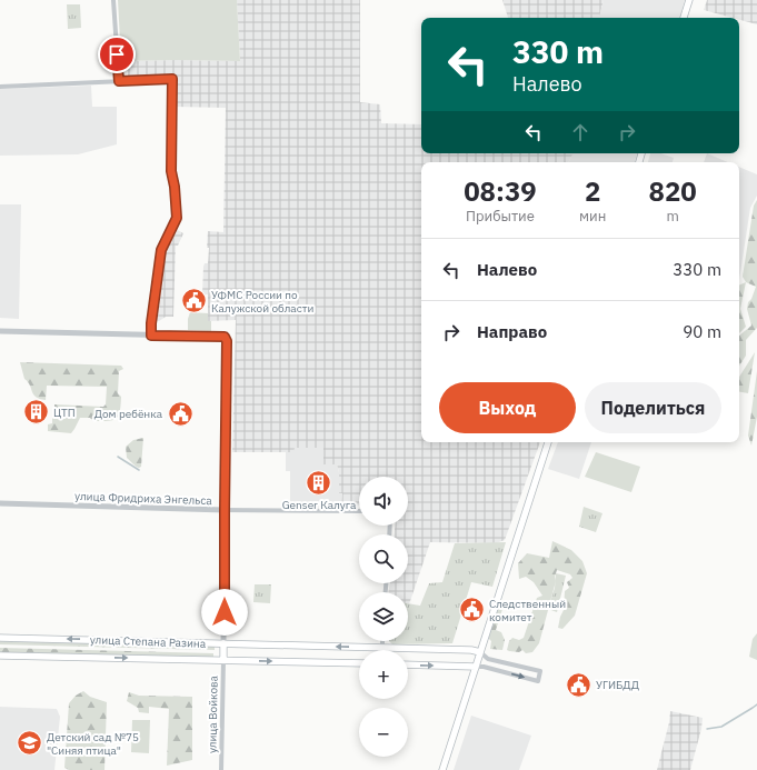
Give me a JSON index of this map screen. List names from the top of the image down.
{
  "streets": {
    "main road": ["улица Степана Разина"],
    "street": ["улица Фридриха Энгельса", "улица Войкова"]
  },
  "crossings": [
    ["улица Степана Разина", "улица Войкова"]
  ],
  "places": {
    "public building": [
      "УФМС России по Калужской области",
      "Дом ребёнка",
      "Следственный комитет",
      "УГИБДД"
    ],
    "building": ["ЦТП", "Genser Калуга"],
    "school or university": ["Детский сад №75 \"Синяя птица\""]
  },
  "page": {
    "turn": ["330 m", "Налево"],
    "eta": [
      "08:39",
      "Прибытие",
      "2",
      "мин",
      "820",
      "m"
    ],
    "list": [
      {
        "name": "Налево",
        "value": "330 m"
      },
      {
        "name": "Направо",
        "value": "90 m"
      }
    ],
    "buttons": ["Выход", "Поделиться"],
    "map_buttons": ["+", "−"]
  }
}
